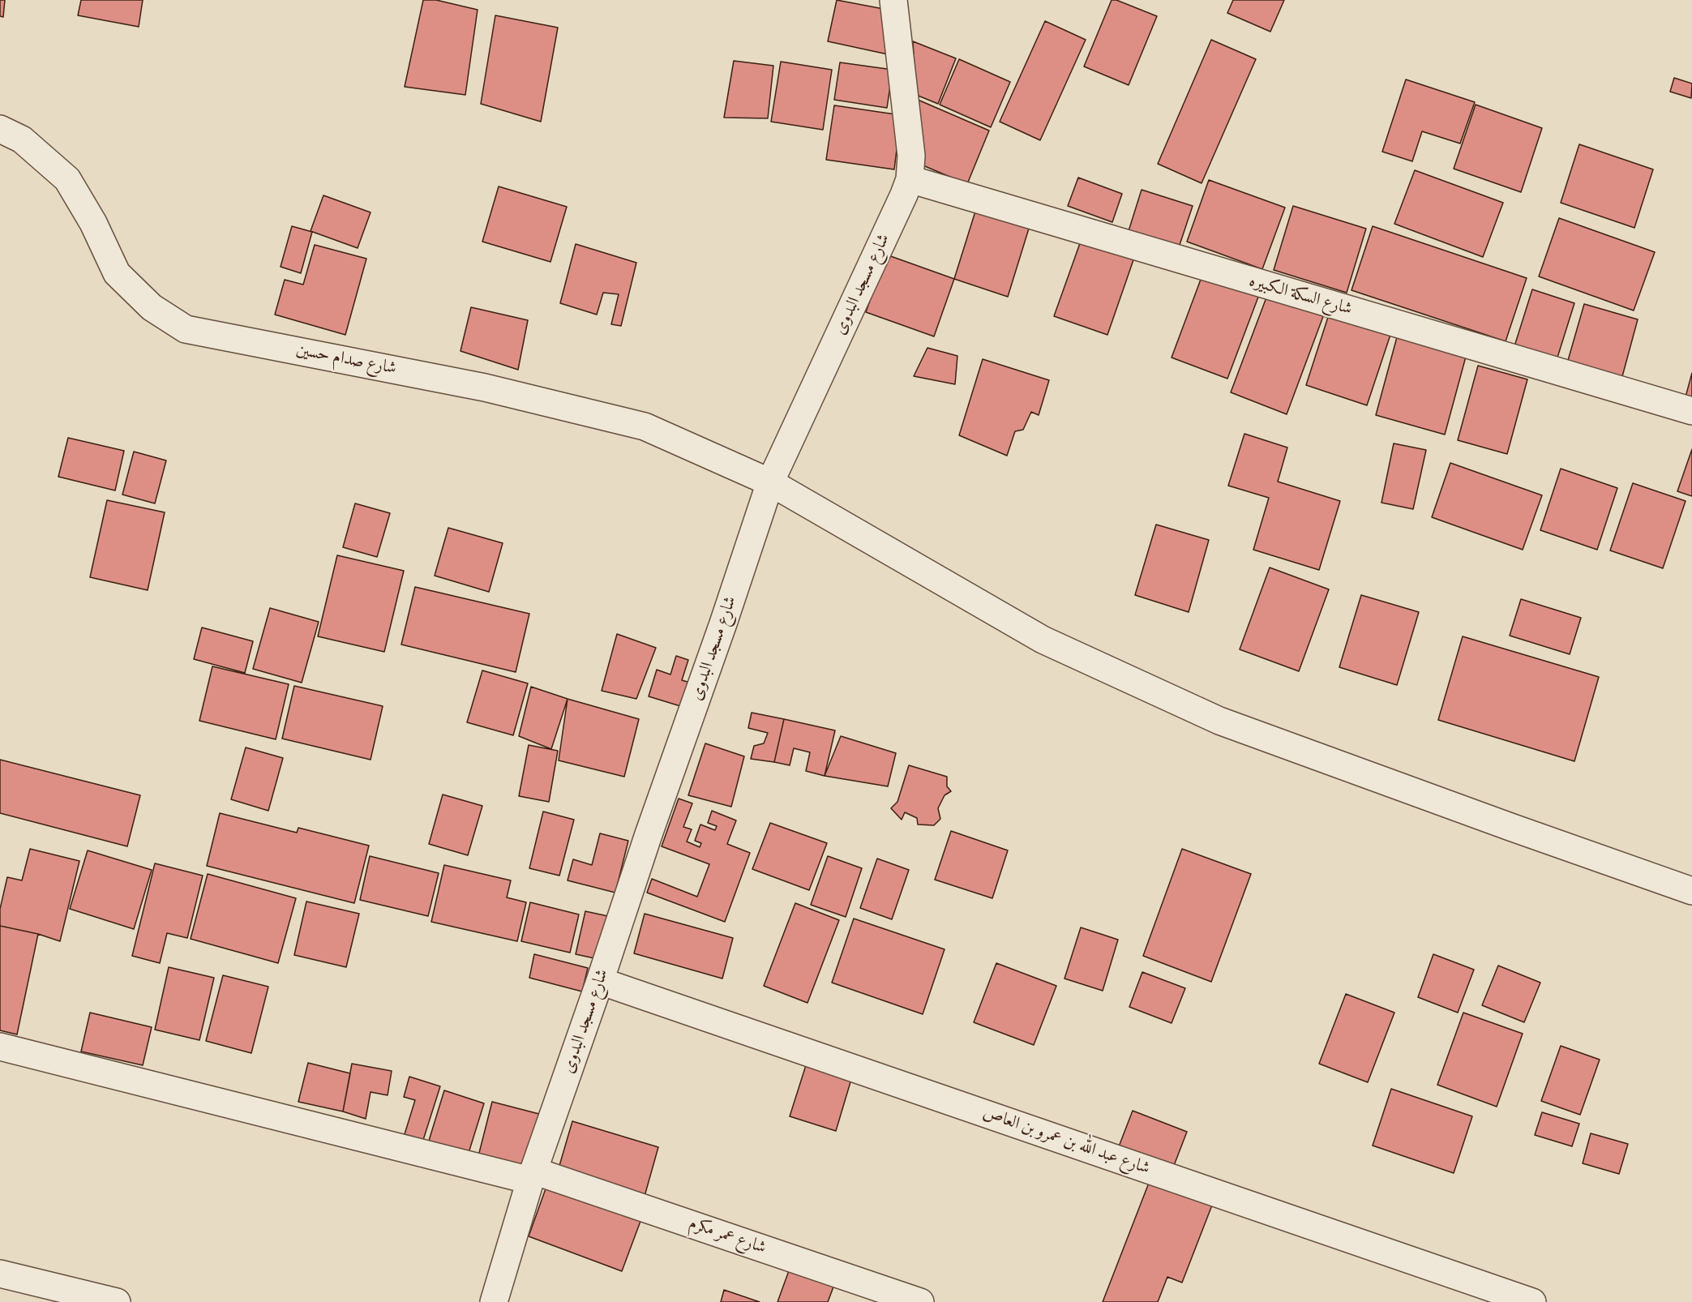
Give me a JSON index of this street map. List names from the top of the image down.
{
  "streets": {
    "street": [
      "شارع مسجد البدوى",
      "شارع السكة الكبيره",
      "شارع صدام حسين",
      "شارع عبد الله بن عمرو بن العاص",
      "شارع عمر مكرم"
    ]
  },
  "crossings": [
    ["شارع مسجد البدوى", "شارع السكة الكبيره"],
    ["شارع مسجد البدوى", "شارع صدام حسين"],
    ["شارع مسجد البدوى", "شارع عبد الله بن عمرو بن العاص"],
    ["شارع مسجد البدوى", "شارع عمر مكرم"]
  ]
}
